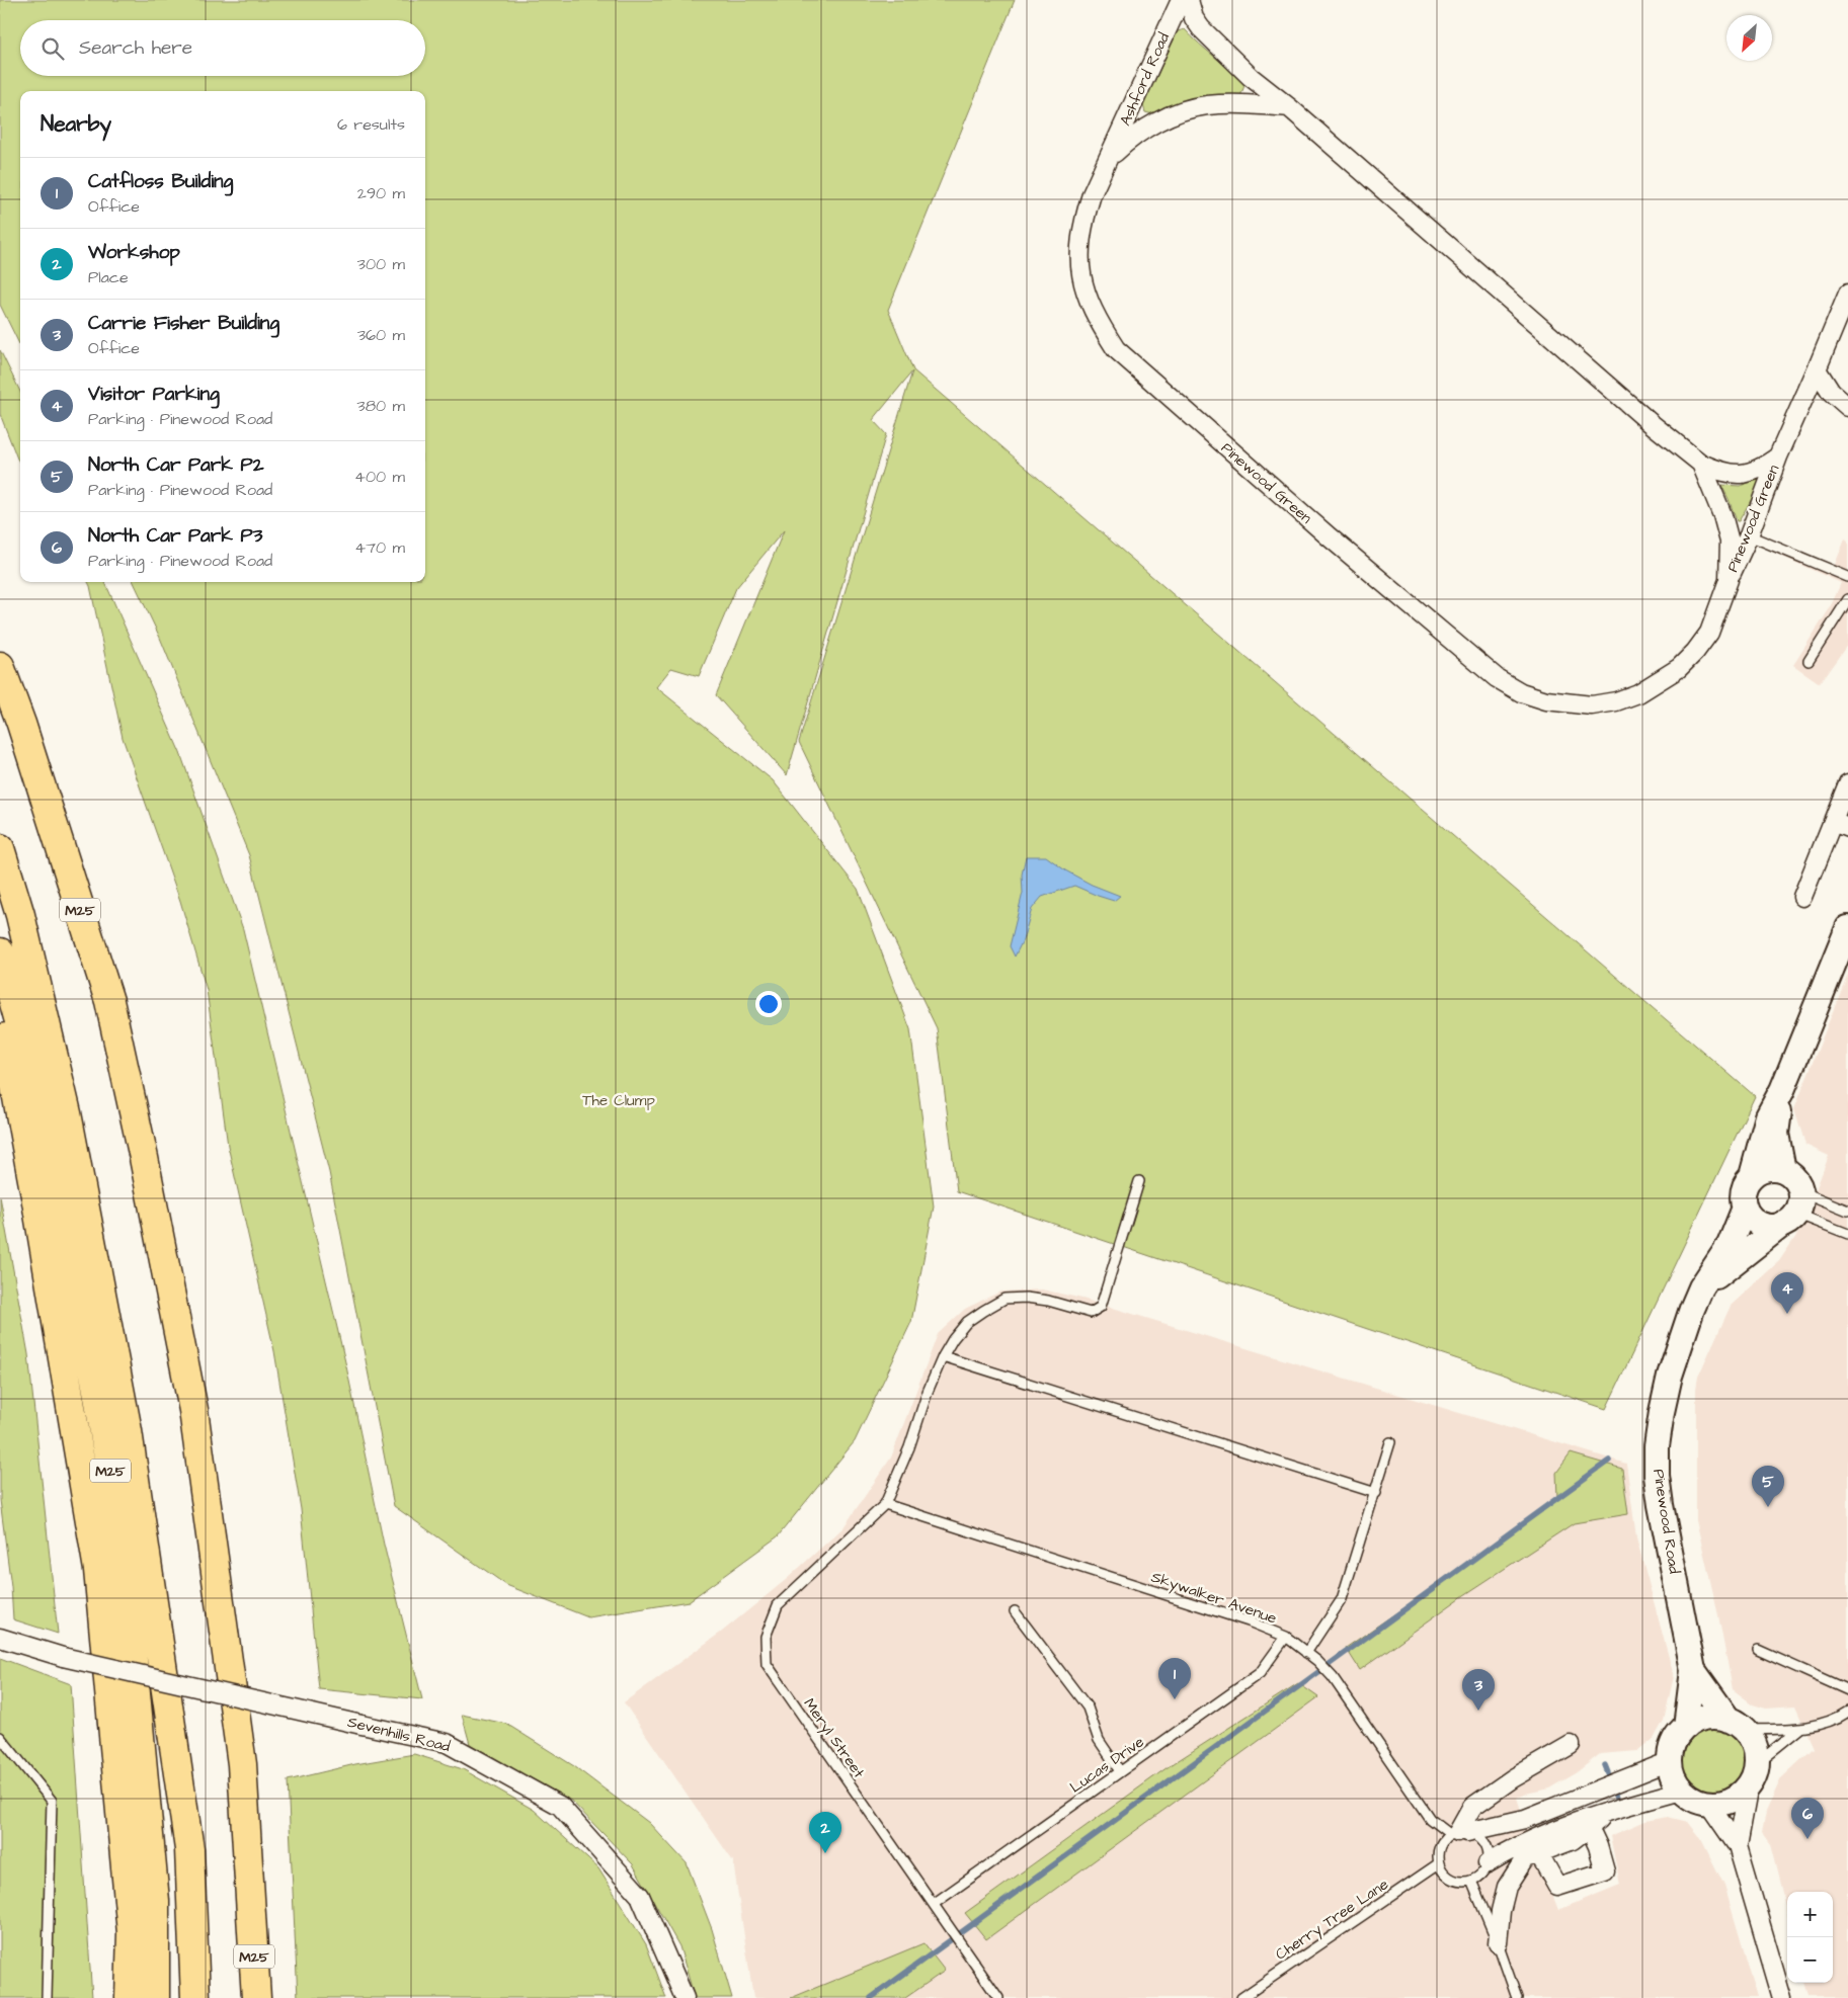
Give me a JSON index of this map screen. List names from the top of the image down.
{
  "streets": {
    "highway": ["M25"],
    "street": [
      "Ashford Road",
      "Pinewood Green",
      "Pinewood Road",
      "Sevenhills Road"
    ],
    "lane": [
      "Skywalker Avenue",
      "Meryl Street",
      "Lucas Drive",
      "Cherry Tree Lane"
    ]
  },
  "crossings": [
    ["Ashford Road", "Pinewood Green"],
    ["Skywalker Avenue", "Meryl Street"],
    ["Skywalker Avenue", "Lucas Drive"],
    ["Skywalker Avenue", "Cherry Tree Lane"],
    ["Meryl Street", "Lucas Drive"]
  ],
  "parks": ["The Clump"],
  "north": "bottom left",
  "page": {
    "search": "Search here",
    "heading": ["Nearby", "6 results"],
    "list": [
      {
        "mark": "1",
        "name": "Catfloss Building",
        "note": "Office",
        "value": "290 m"
      },
      {
        "mark": "2",
        "name": "Workshop",
        "note": "Place",
        "value": "300 m"
      },
      {
        "mark": "3",
        "name": "Carrie Fisher Building",
        "note": "Office",
        "value": "360 m"
      },
      {
        "mark": "4",
        "name": "Visitor Parking",
        "note": "Parking · Pinewood Road",
        "value": "380 m"
      },
      {
        "mark": "5",
        "name": "North Car Park P2",
        "note": "Parking · Pinewood Road",
        "value": "400 m"
      },
      {
        "mark": "6",
        "name": "North Car Park P3",
        "note": "Parking · Pinewood Road",
        "value": "470 m"
      }
    ],
    "pins": [
      "4",
      "5",
      "1",
      "3",
      "6",
      "2"
    ],
    "map_buttons": ["+", "−"]
  }
}
